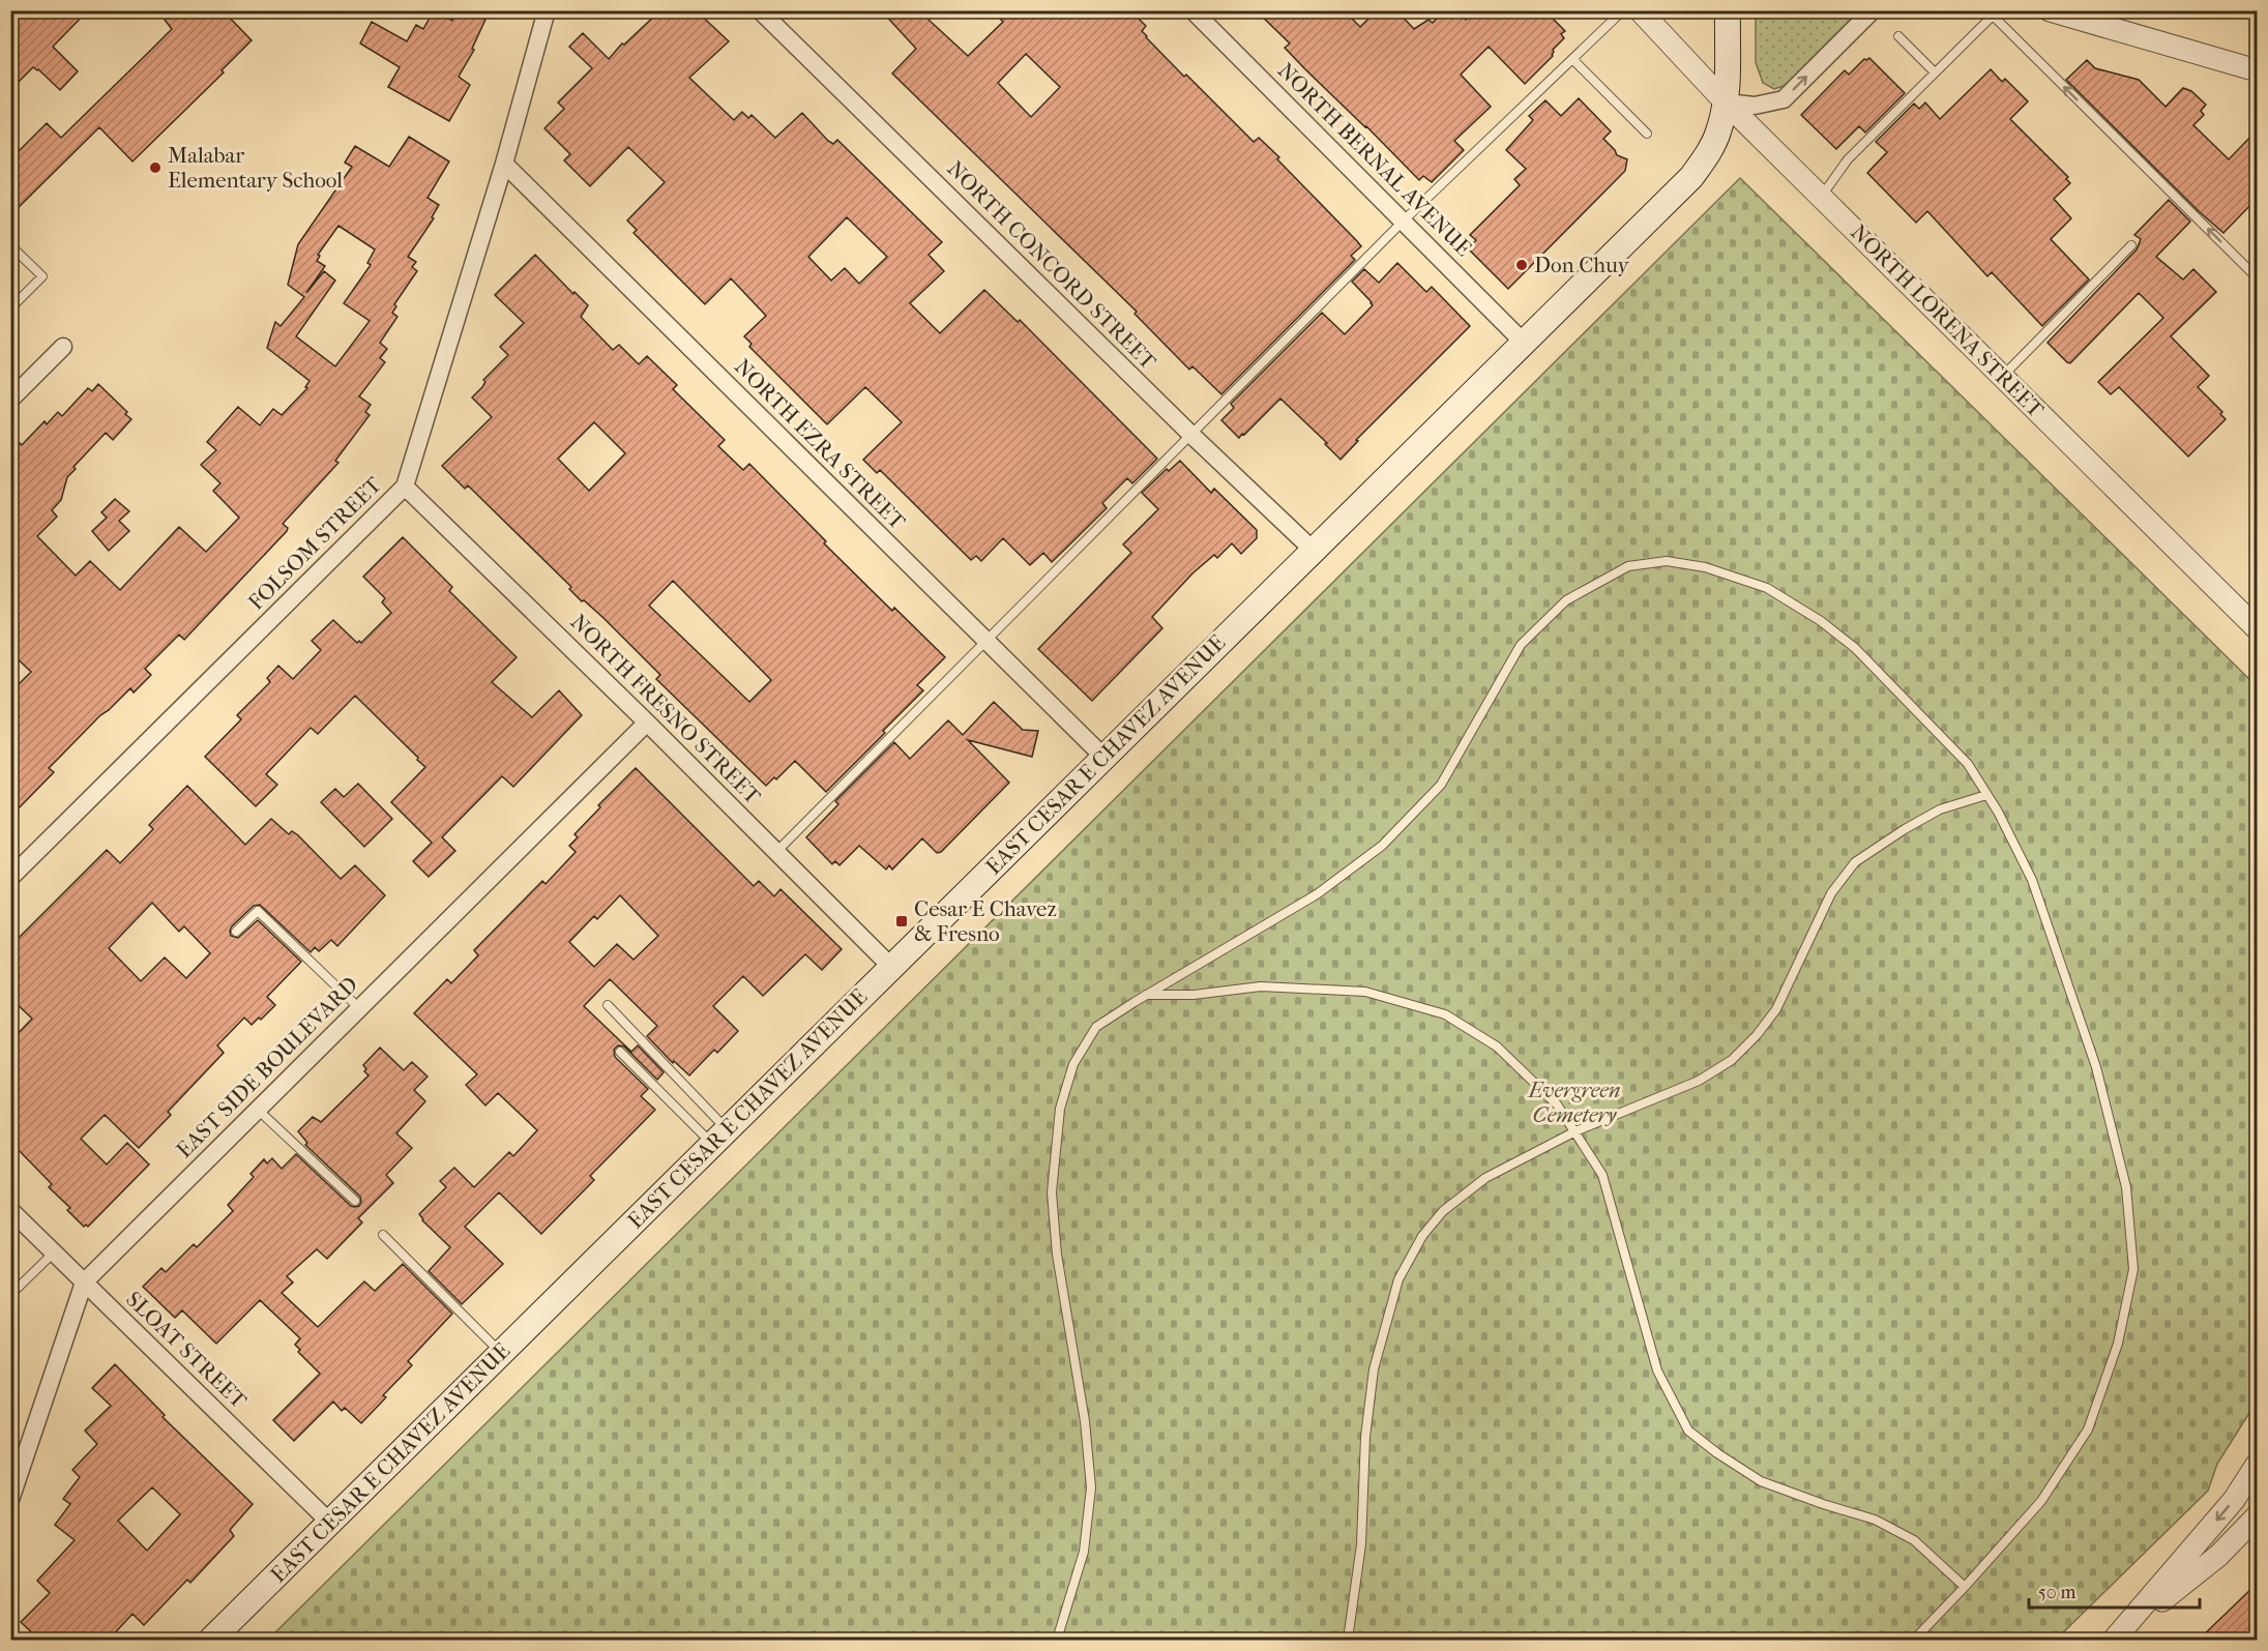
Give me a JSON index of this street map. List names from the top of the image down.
{
  "streets": {
    "main road": ["EAST CESAR E CHAVEZ AVENUE"],
    "street": [
      "NORTH BERNAL AVENUE",
      "NORTH CONCORD STREET",
      "NORTH LORENA STREET",
      "NORTH EZRA STREET",
      "FOLSOM STREET",
      "NORTH FRESNO STREET",
      "EAST SIDE BOULEVARD",
      "SLOAT STREET"
    ]
  },
  "crossings": [
    ["NORTH BERNAL AVENUE", "EAST CESAR E CHAVEZ AVENUE"],
    ["NORTH CONCORD STREET", "EAST CESAR E CHAVEZ AVENUE"],
    ["NORTH LORENA STREET", "EAST CESAR E CHAVEZ AVENUE"],
    ["NORTH EZRA STREET", "FOLSOM STREET"],
    ["NORTH EZRA STREET", "EAST CESAR E CHAVEZ AVENUE"],
    ["FOLSOM STREET", "NORTH FRESNO STREET"],
    ["NORTH FRESNO STREET", "EAST CESAR E CHAVEZ AVENUE"],
    ["NORTH FRESNO STREET", "EAST SIDE BOULEVARD"],
    ["EAST CESAR E CHAVEZ AVENUE", "SLOAT STREET"],
    ["EAST SIDE BOULEVARD", "SLOAT STREET"]
  ],
  "parks": ["Evergreen Cemetery"],
  "places": {
    "other": ["Malabar Elementary School", "Don Chuy"],
    "transit": ["Cesar E Chavez & Fresno"]
  },
  "scale_bar": "50 m"
}
